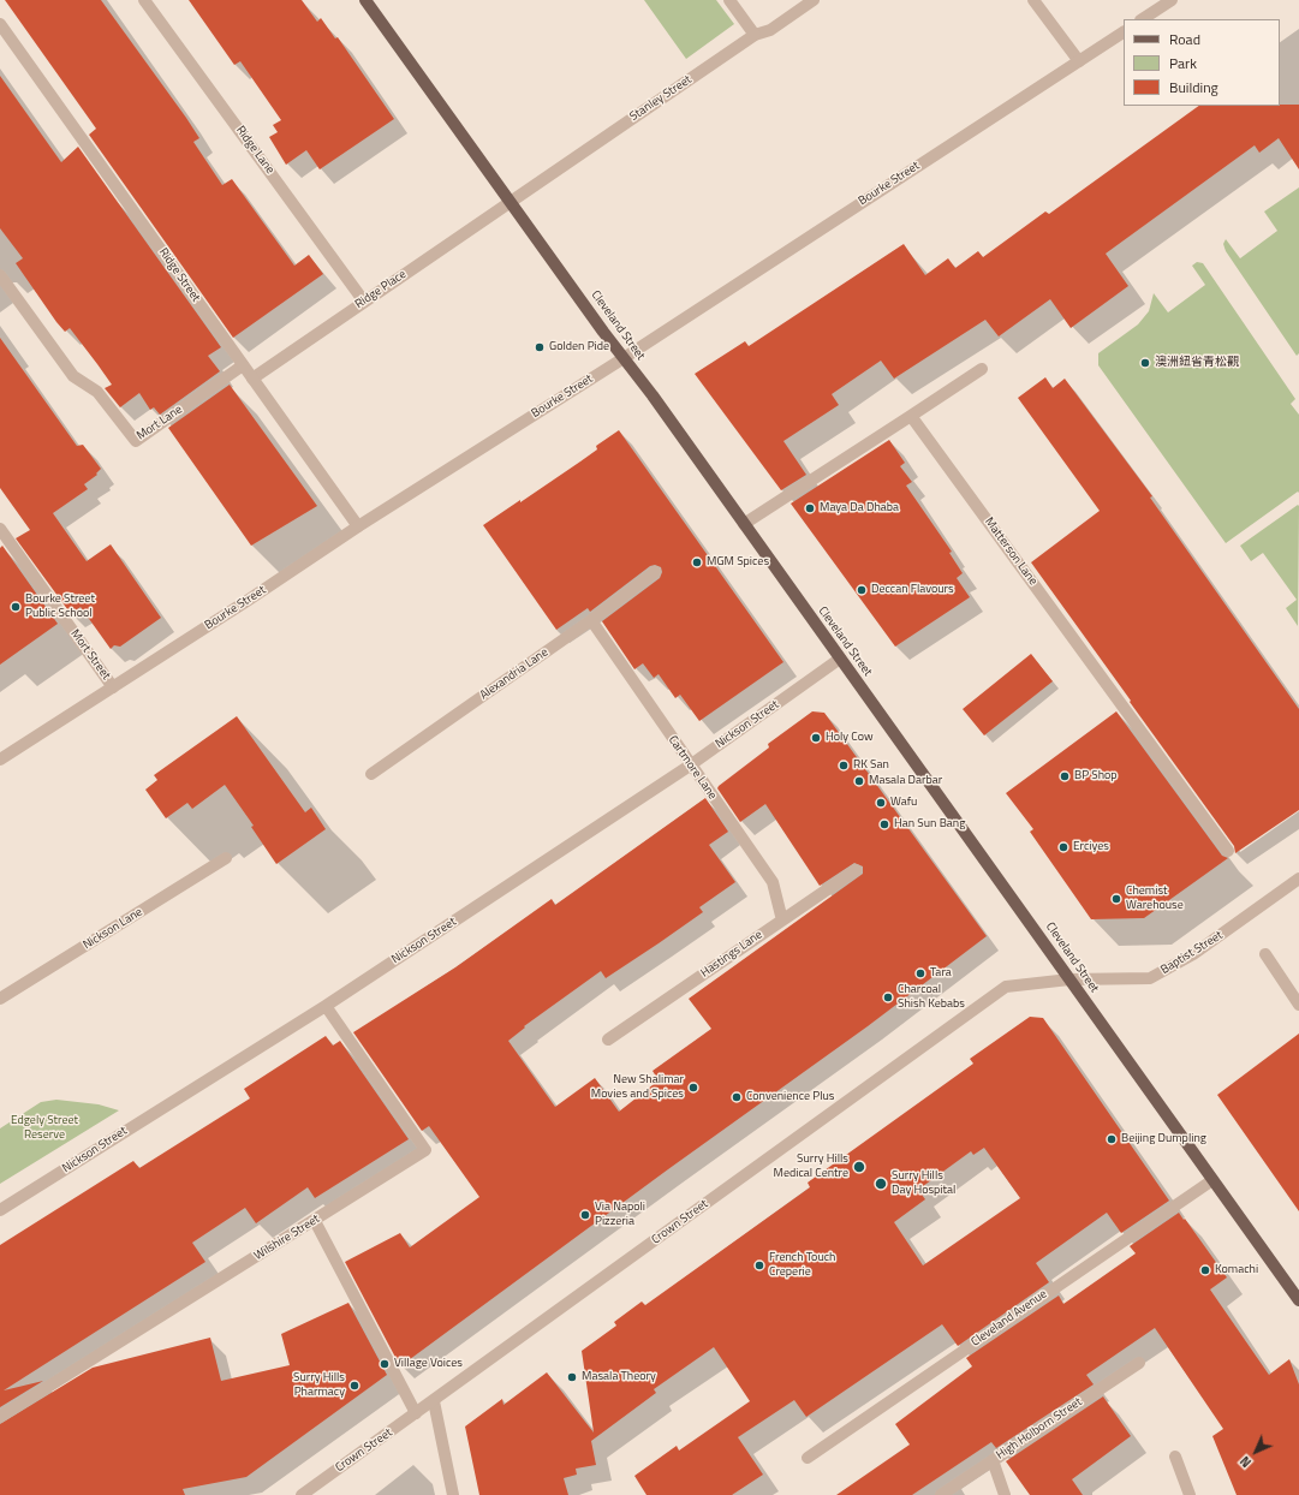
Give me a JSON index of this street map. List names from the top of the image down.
{
  "streets": {
    "main road": ["Cleveland Street"],
    "street": [
      "Stanley Street",
      "Ridge Lane",
      "Bourke Street",
      "Ridge Street",
      "Ridge Place",
      "Mort Lane",
      "Matterson Lane",
      "Mort Street",
      "Alexandria Lane",
      "Nickson Street",
      "Cartmore Lane",
      "Nickson Lane",
      "Baptist Street",
      "Hastings Lane",
      "Crown Street",
      "Wilshire Street",
      "Cleveland Avenue",
      "High Holborn Street"
    ]
  },
  "crossings": [
    ["Stanley Street", "Ridge Place"],
    ["Stanley Street", "Cleveland Street"],
    ["Ridge Lane", "Ridge Place"],
    ["Bourke Street", "Ridge Street"],
    ["Bourke Street", "Cleveland Street"],
    ["Bourke Street", "Mort Street"],
    ["Ridge Street", "Ridge Place"],
    ["Ridge Street", "Mort Lane"],
    ["Ridge Place", "Cleveland Street"],
    ["Cleveland Street", "Nickson Street"],
    ["Cleveland Street", "Baptist Street"],
    ["Cleveland Street", "Crown Street"],
    ["Cleveland Street", "Cleveland Avenue"],
    ["Alexandria Lane", "Cartmore Lane"],
    ["Nickson Street", "Cartmore Lane"],
    ["Nickson Street", "Wilshire Street"],
    ["Cartmore Lane", "Hastings Lane"],
    ["Baptist Street", "Crown Street"]
  ],
  "parks": ["Edgely Street Reserve"],
  "places": [
    "Golden Pide",
    "澳洲紐省青松觀",
    "Maya Da Dhaba",
    "MGM Spices",
    "Deccan Flavours",
    "Bourke Street Public School",
    "Holy Cow",
    "RK San",
    "BP Shop",
    "Masala Darbar",
    "Wafu",
    "Han Sun Bang",
    "Erciyes",
    "Chemist Warehouse",
    "Tara",
    "Charcoal Shish Kebabs",
    "New Shalimar Movies and Spices",
    "Convenience Plus",
    "Beijing Dumpling",
    "Surry Hills Medical Centre",
    "Surry Hills Day Hospital",
    "Via Napoli Pizzeria",
    "French Touch Creperie",
    "Komachi",
    "Village Voices",
    "Masala Theory",
    "Surry Hills Pharmacy"
  ],
  "legend": ["Road", "Park", "Building"],
  "north": "bottom left"
}
